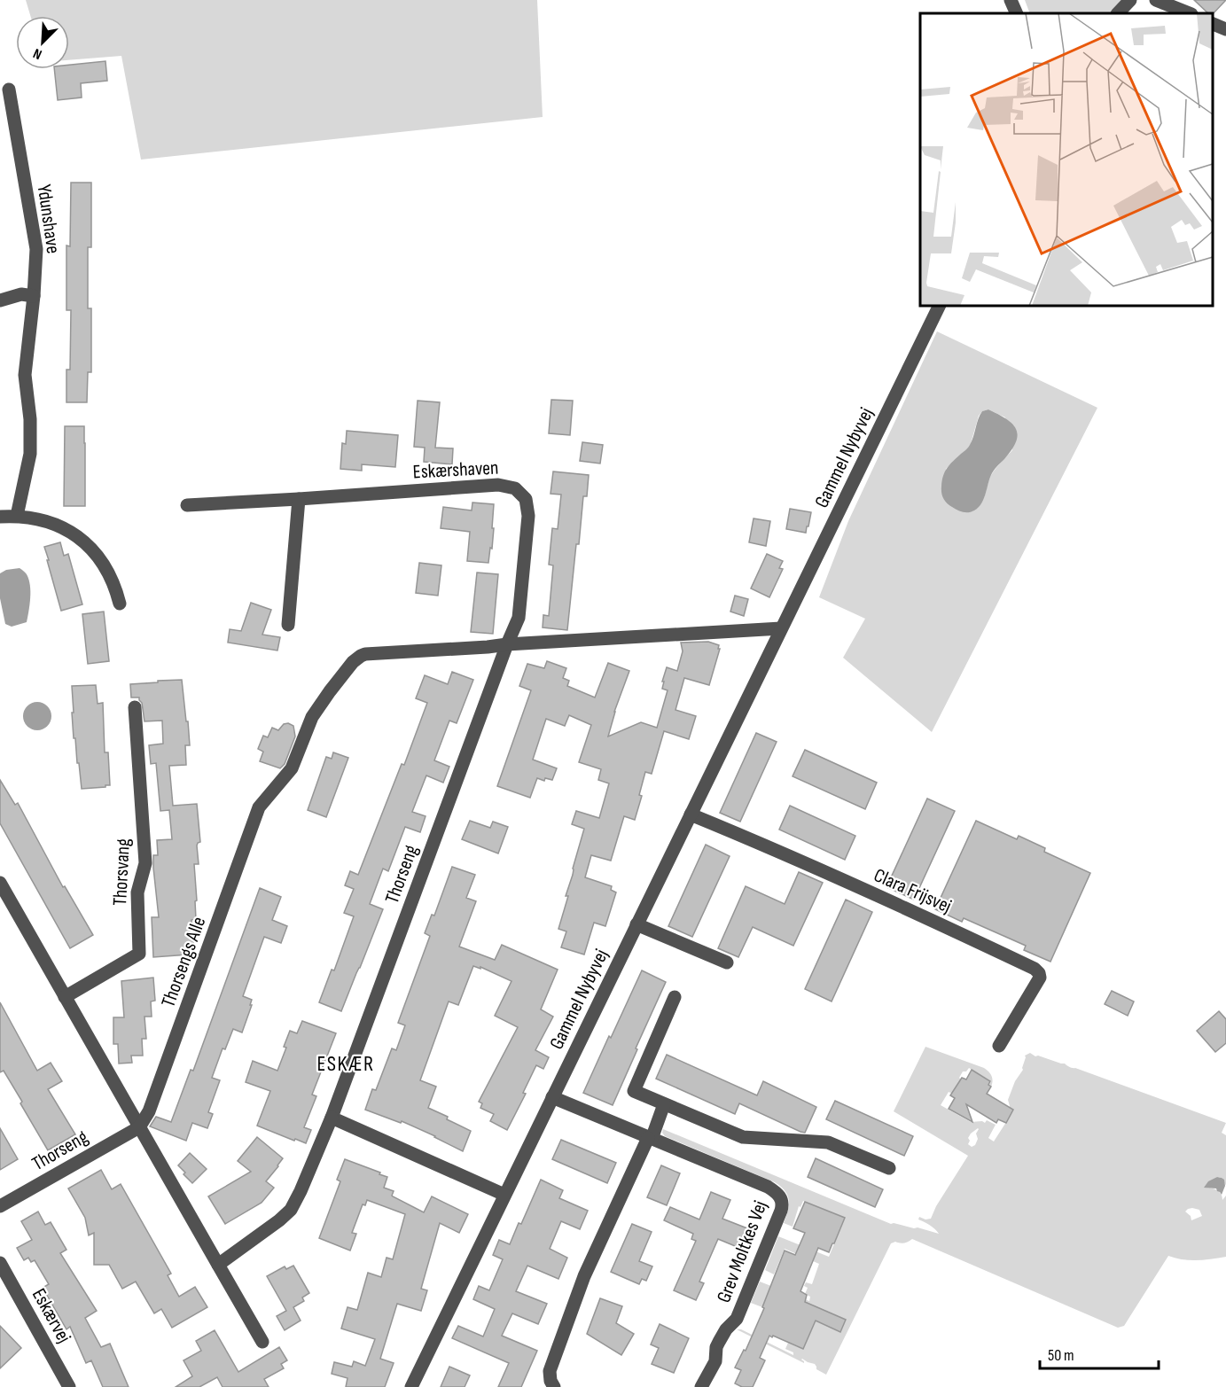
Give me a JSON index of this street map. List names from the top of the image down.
{
  "streets": {
    "street": [
      "Ydunshave",
      "Gammel Nybyvej",
      "Eskærshaven",
      "Thorsvang",
      "Thorseng",
      "Clara Frijsvej",
      "Thorsengs Alle",
      "Grev Moltkes Vej",
      "Eskærvej"
    ]
  },
  "crossings": [
    ["Gammel Nybyvej", "Clara Frijsvej"],
    ["Gammel Nybyvej", "Grev Moltkes Vej"],
    ["Eskærshaven", "Thorseng"],
    ["Eskærshaven", "Thorsengs Alle"],
    ["Thorseng", "Thorsengs Alle"]
  ],
  "districts": ["ESKÆR"],
  "scale_bar": "50 m",
  "north": "bottom left"
}
